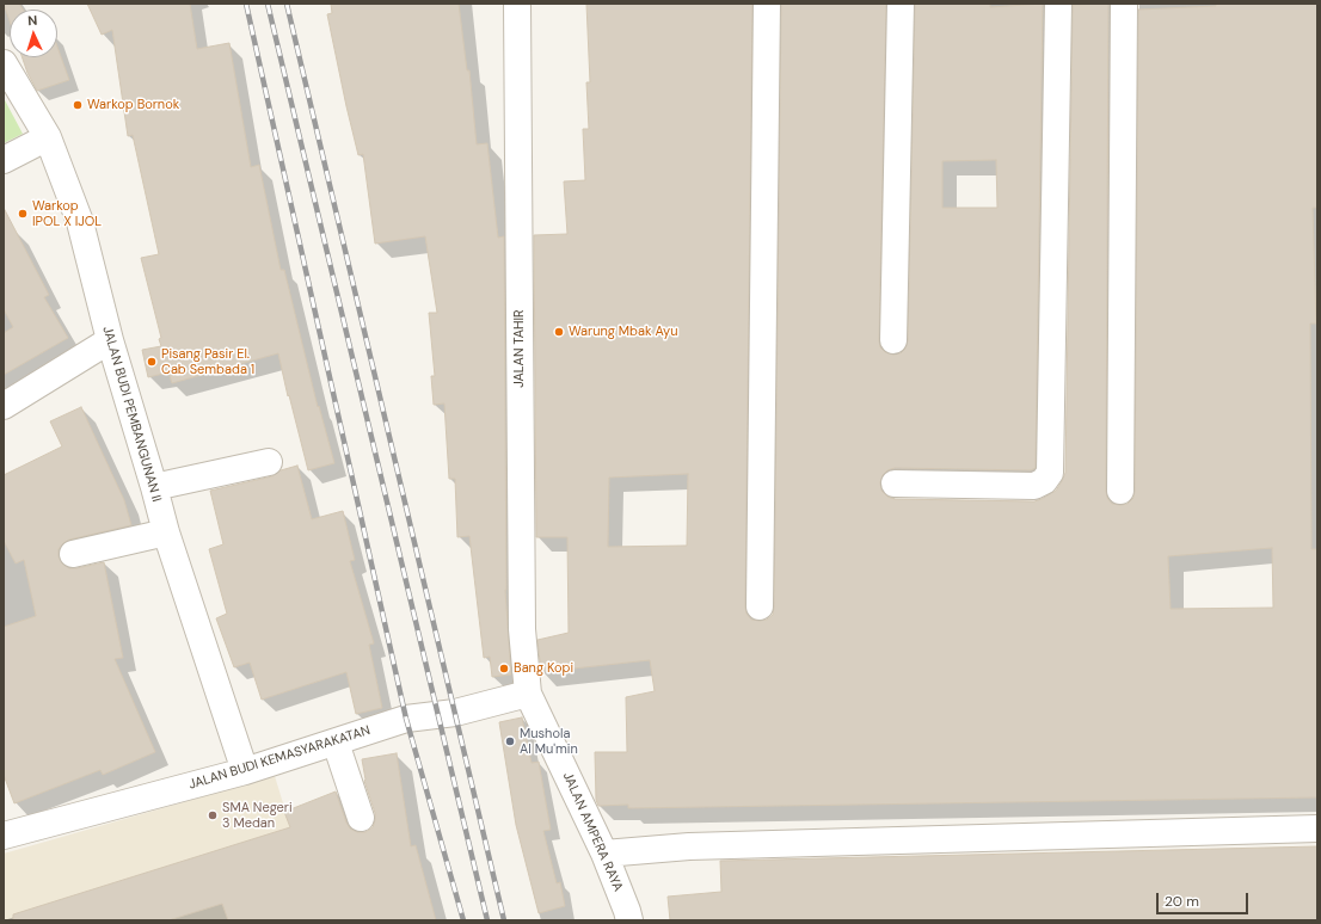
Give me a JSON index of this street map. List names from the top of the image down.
{
  "streets": {
    "street": [
      "JALAN TAHIR",
      "JALAN BUDI PEMBANGUNAN II",
      "JALAN BUDI KEMASYARAKATAN",
      "JALAN AMPERA RAYA"
    ]
  },
  "crossings": [
    ["JALAN TAHIR", "JALAN BUDI KEMASYARAKATAN"],
    ["JALAN TAHIR", "JALAN AMPERA RAYA"],
    ["JALAN BUDI PEMBANGUNAN II", "JALAN BUDI KEMASYARAKATAN"],
    ["JALAN BUDI KEMASYARAKATAN", "JALAN AMPERA RAYA"]
  ],
  "places": [
    "Warkop Bornok",
    "Warkop IPOL X IJOL",
    "Warung Mbak Ayu",
    "Pisang Pasir El. Cab Sembada 1",
    "Bang Kopi",
    "Mushola Al Mu'min",
    "SMA Negeri 3 Medan"
  ],
  "scale_bar": "20 m",
  "north": "top"
}
